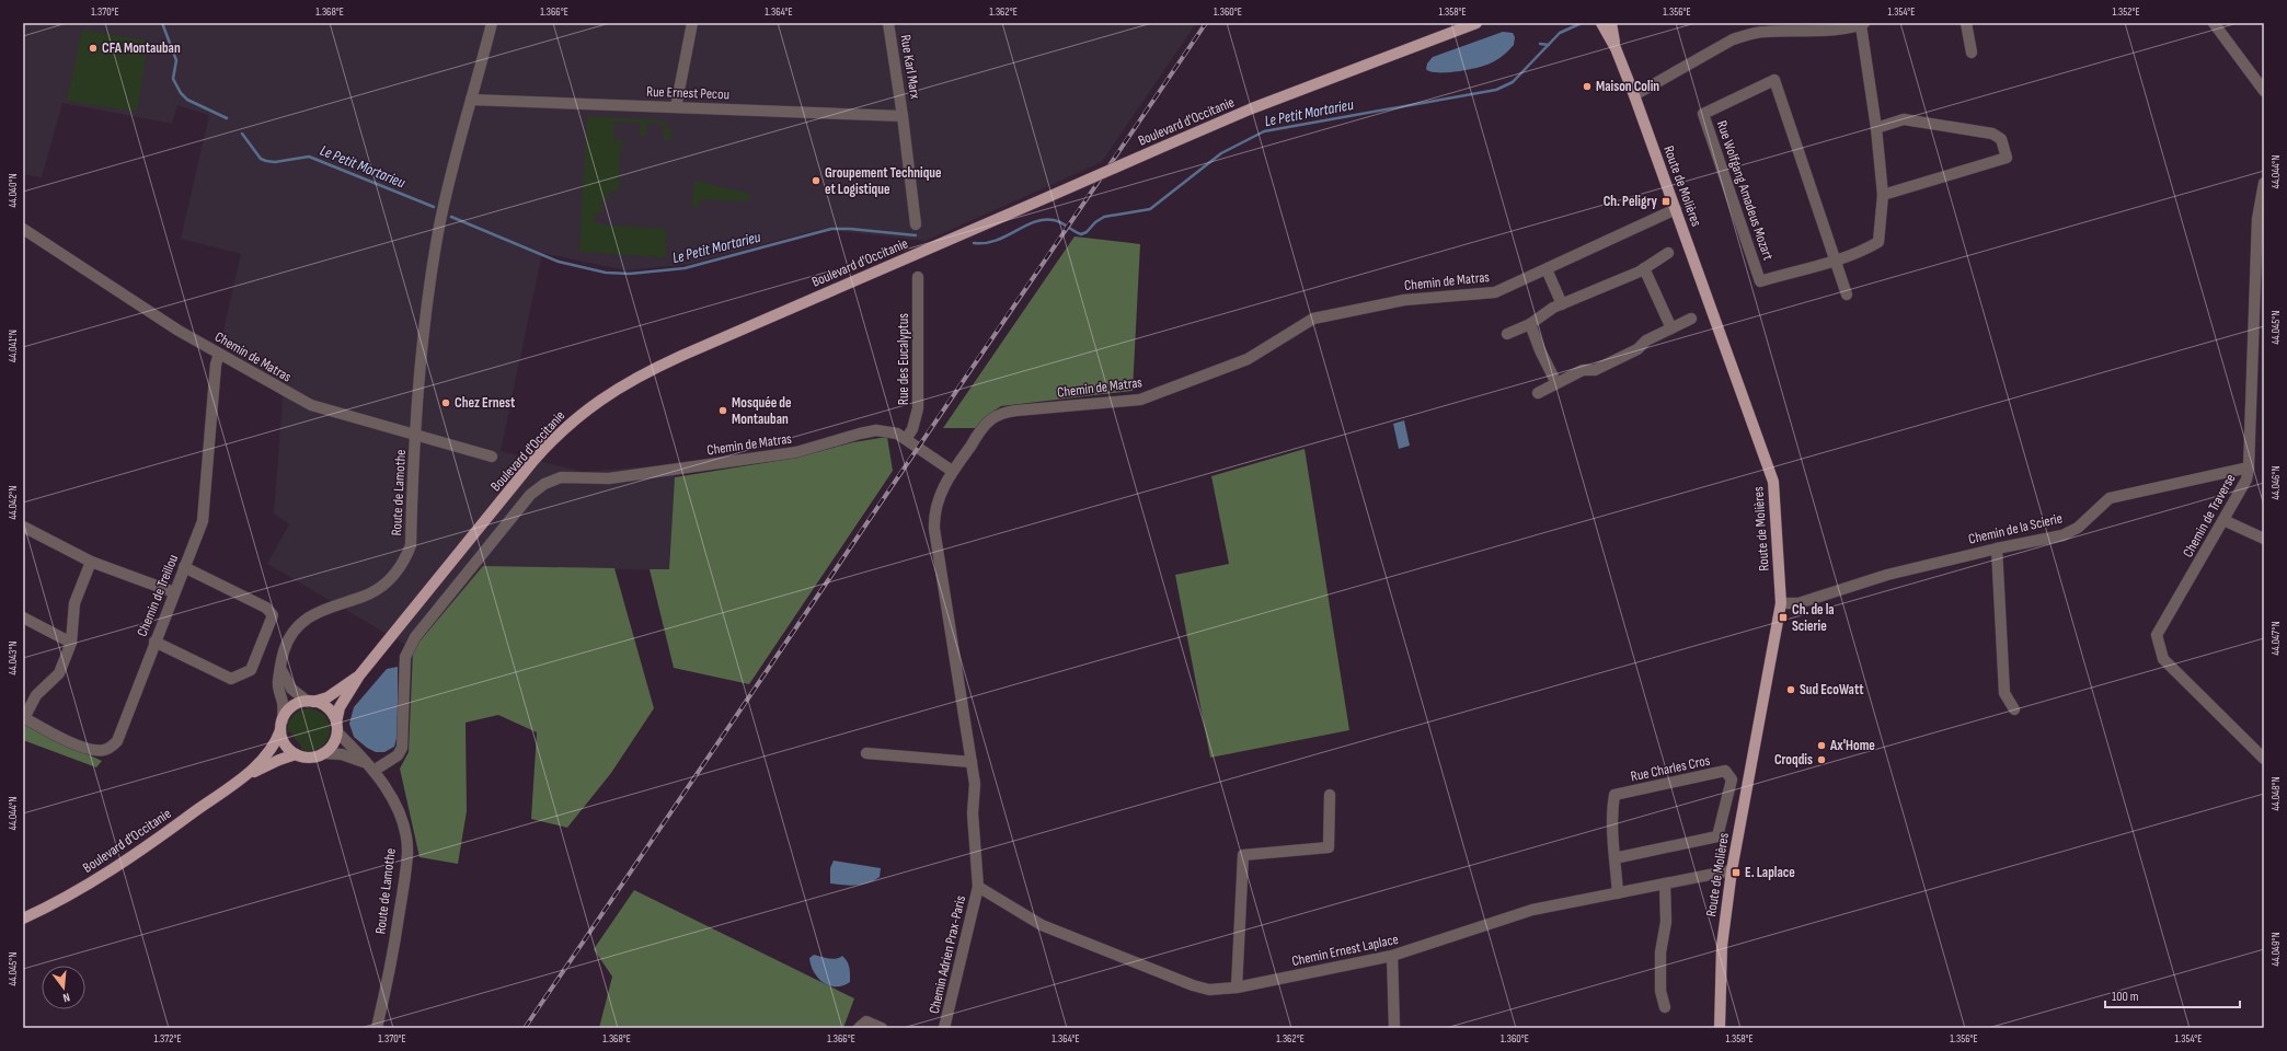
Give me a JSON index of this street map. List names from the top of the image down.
{
  "streets": {
    "main road": ["Boulevard d'Occitanie", "Route de Molières"],
    "street": [
      "Rue Karl Marx",
      "Rue Ernest Pecou",
      "Rue Wolfgang Amadeus Mozart",
      "Chemin de Matras",
      "Rue des Eucalyptus",
      "Route de Lamothe",
      "Chemin de Traverse",
      "Chemin de la Scierie",
      "Chemin de Treillou",
      "Rue Charles Cros",
      "Chemin Ernest Laplace",
      "Chemin Adrien Prax-Paris"
    ]
  },
  "crossings": [
    ["Rue Karl Marx", "Rue Ernest Pecou"],
    ["Rue Ernest Pecou", "Route de Lamothe"],
    ["Boulevard d'Occitanie", "Route de Lamothe"],
    ["Route de Molières", "Chemin de Matras"],
    ["Route de Molières", "Chemin de la Scierie"],
    ["Route de Molières", "Chemin Ernest Laplace"],
    ["Chemin de Matras", "Rue des Eucalyptus"],
    ["Chemin de Matras", "Route de Lamothe"],
    ["Chemin de Matras", "Chemin de Treillou"],
    ["Chemin de Matras", "Chemin Adrien Prax-Paris"],
    ["Chemin de Traverse", "Chemin de la Scierie"],
    ["Rue Charles Cros", "Chemin Ernest Laplace"],
    ["Chemin Ernest Laplace", "Chemin Adrien Prax-Paris"]
  ],
  "water": ["Le Petit Mortarieu"],
  "places": {
    "other": [
      "CFA Montauban",
      "Maison Colin",
      "Groupement Technique et Logistique",
      "Chez Ernest",
      "Mosquée de Montauban",
      "Sud EcoWatt",
      "Ax'Home",
      "Croqdis"
    ],
    "transit": ["Ch. Peligry", "Ch. de la Scierie", "E. Laplace"]
  },
  "scale_bar": "100 m",
  "north": "bottom",
  "coordinates": [
    "1.370°E",
    "1.368°E",
    "1.366°E",
    "1.364°E",
    "1.362°E",
    "1.360°E",
    "1.358°E",
    "1.356°E",
    "1.354°E",
    "1.352°E",
    "44.044°N",
    "44.040°N",
    "44.045°N",
    "44.041°N",
    "44.046°N",
    "44.042°N",
    "44.047°N",
    "44.043°N",
    "44.048°N",
    "44.049°N",
    "1.372°E"
  ]
}
